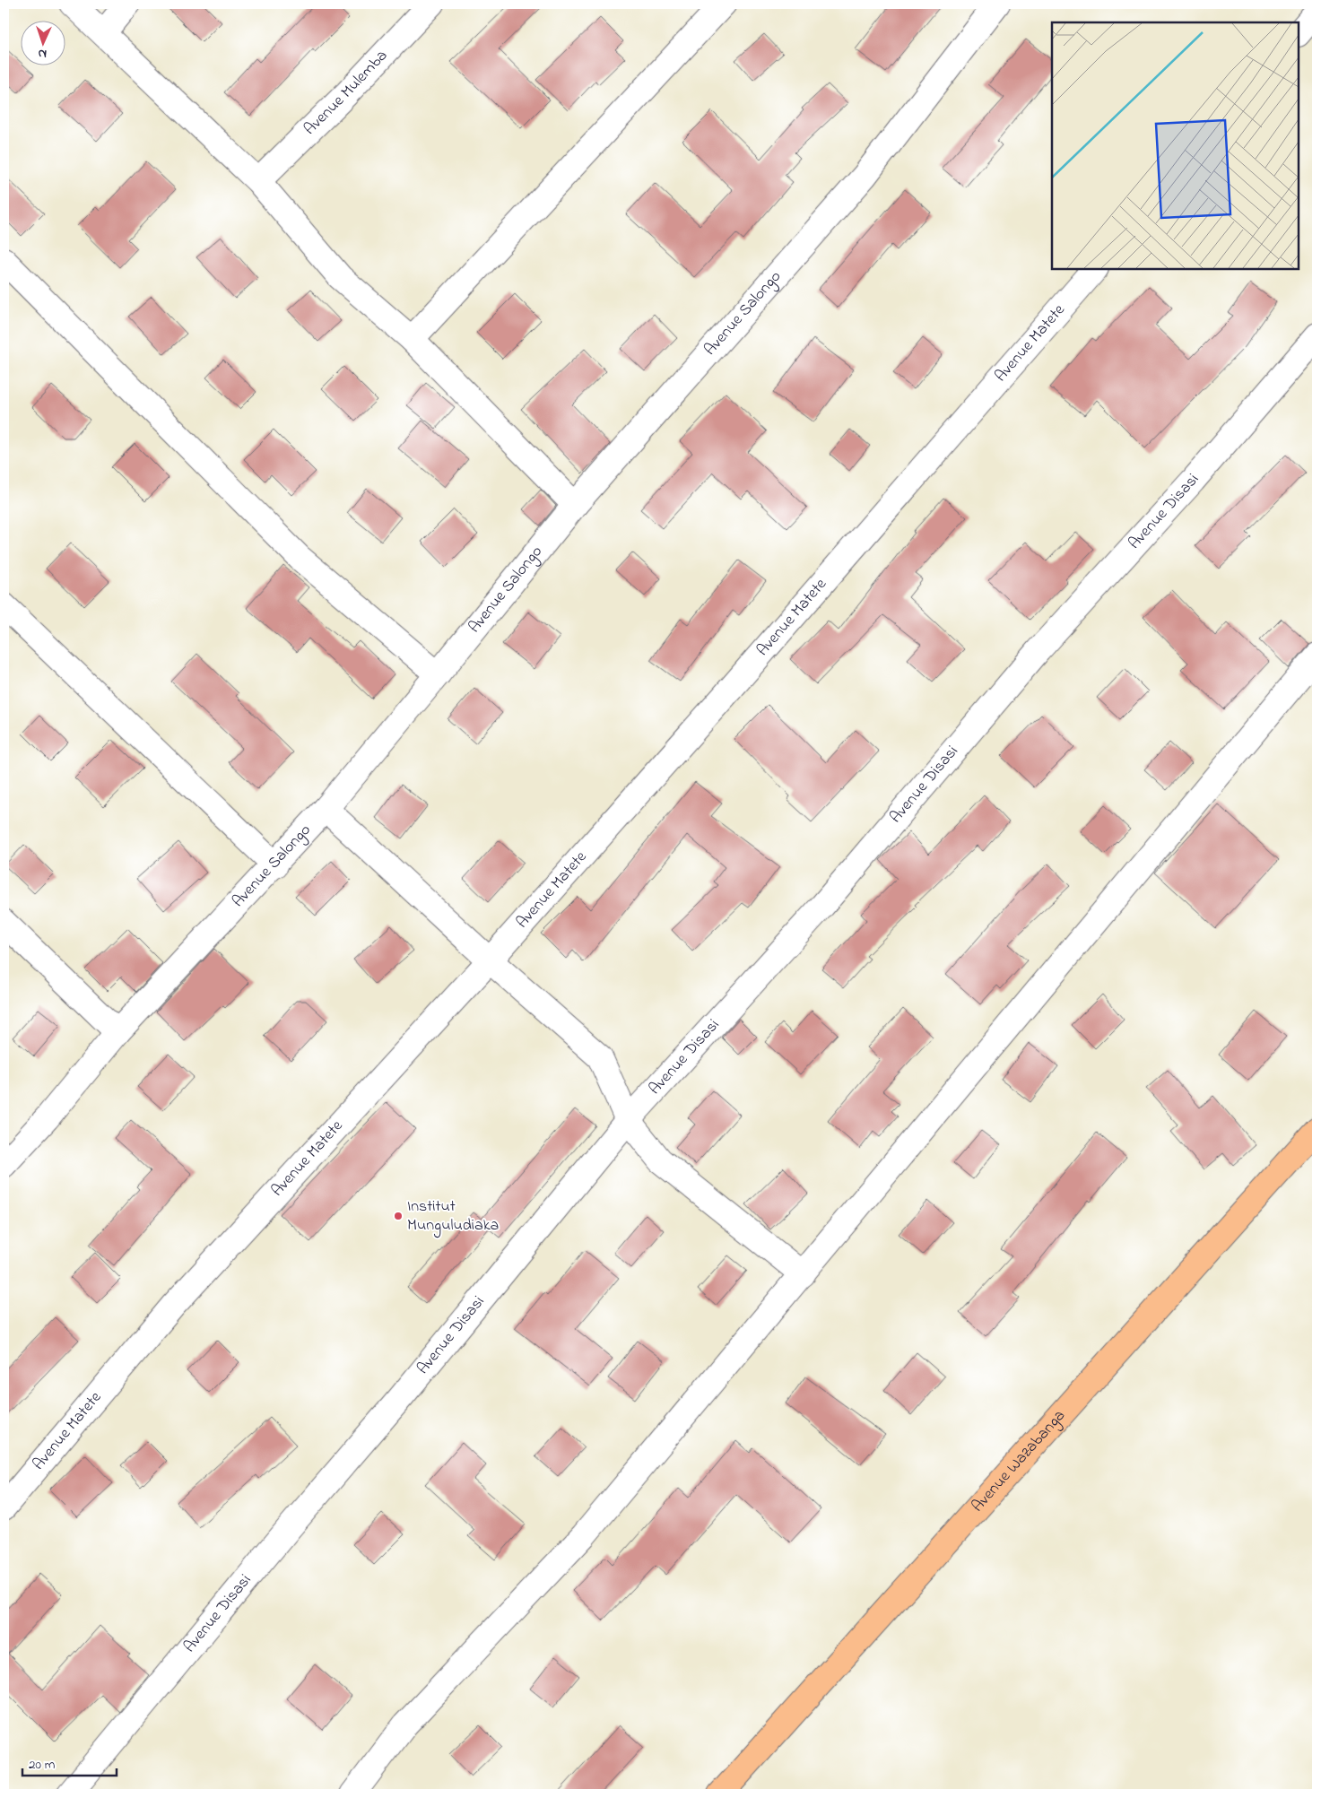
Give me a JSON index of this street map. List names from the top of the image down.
{
  "streets": {
    "main road": ["Avenue Wazabanga"],
    "street": [
      "Avenue Mulemba",
      "Avenue Salongo",
      "Avenue Matete",
      "Avenue Disasi"
    ]
  },
  "places": ["Institut Munguludiaka"],
  "scale_bar": "20 m",
  "north": "bottom"
}
